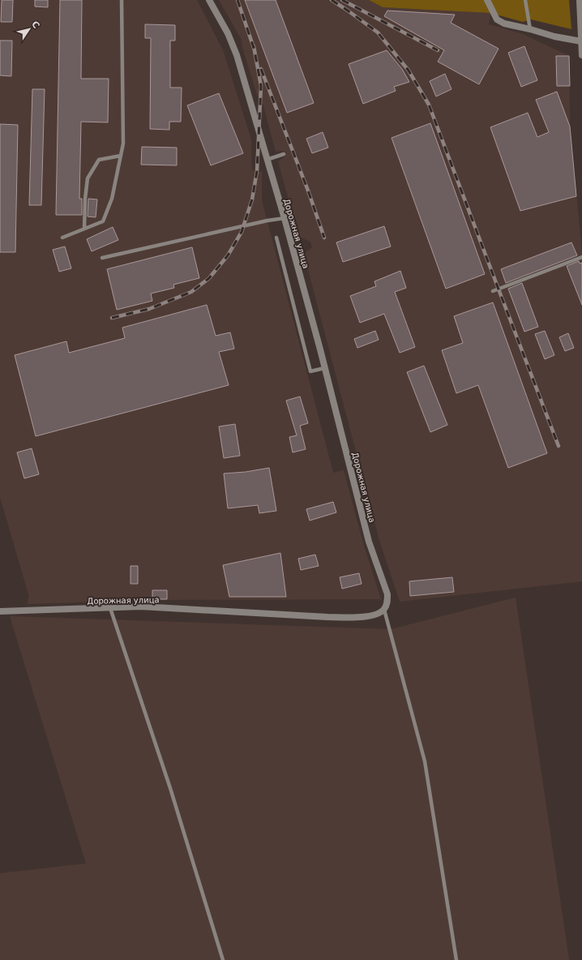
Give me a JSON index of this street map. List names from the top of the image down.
{
  "streets": {
    "street": ["Дорожная улица"]
  },
  "north": "top right"
}
